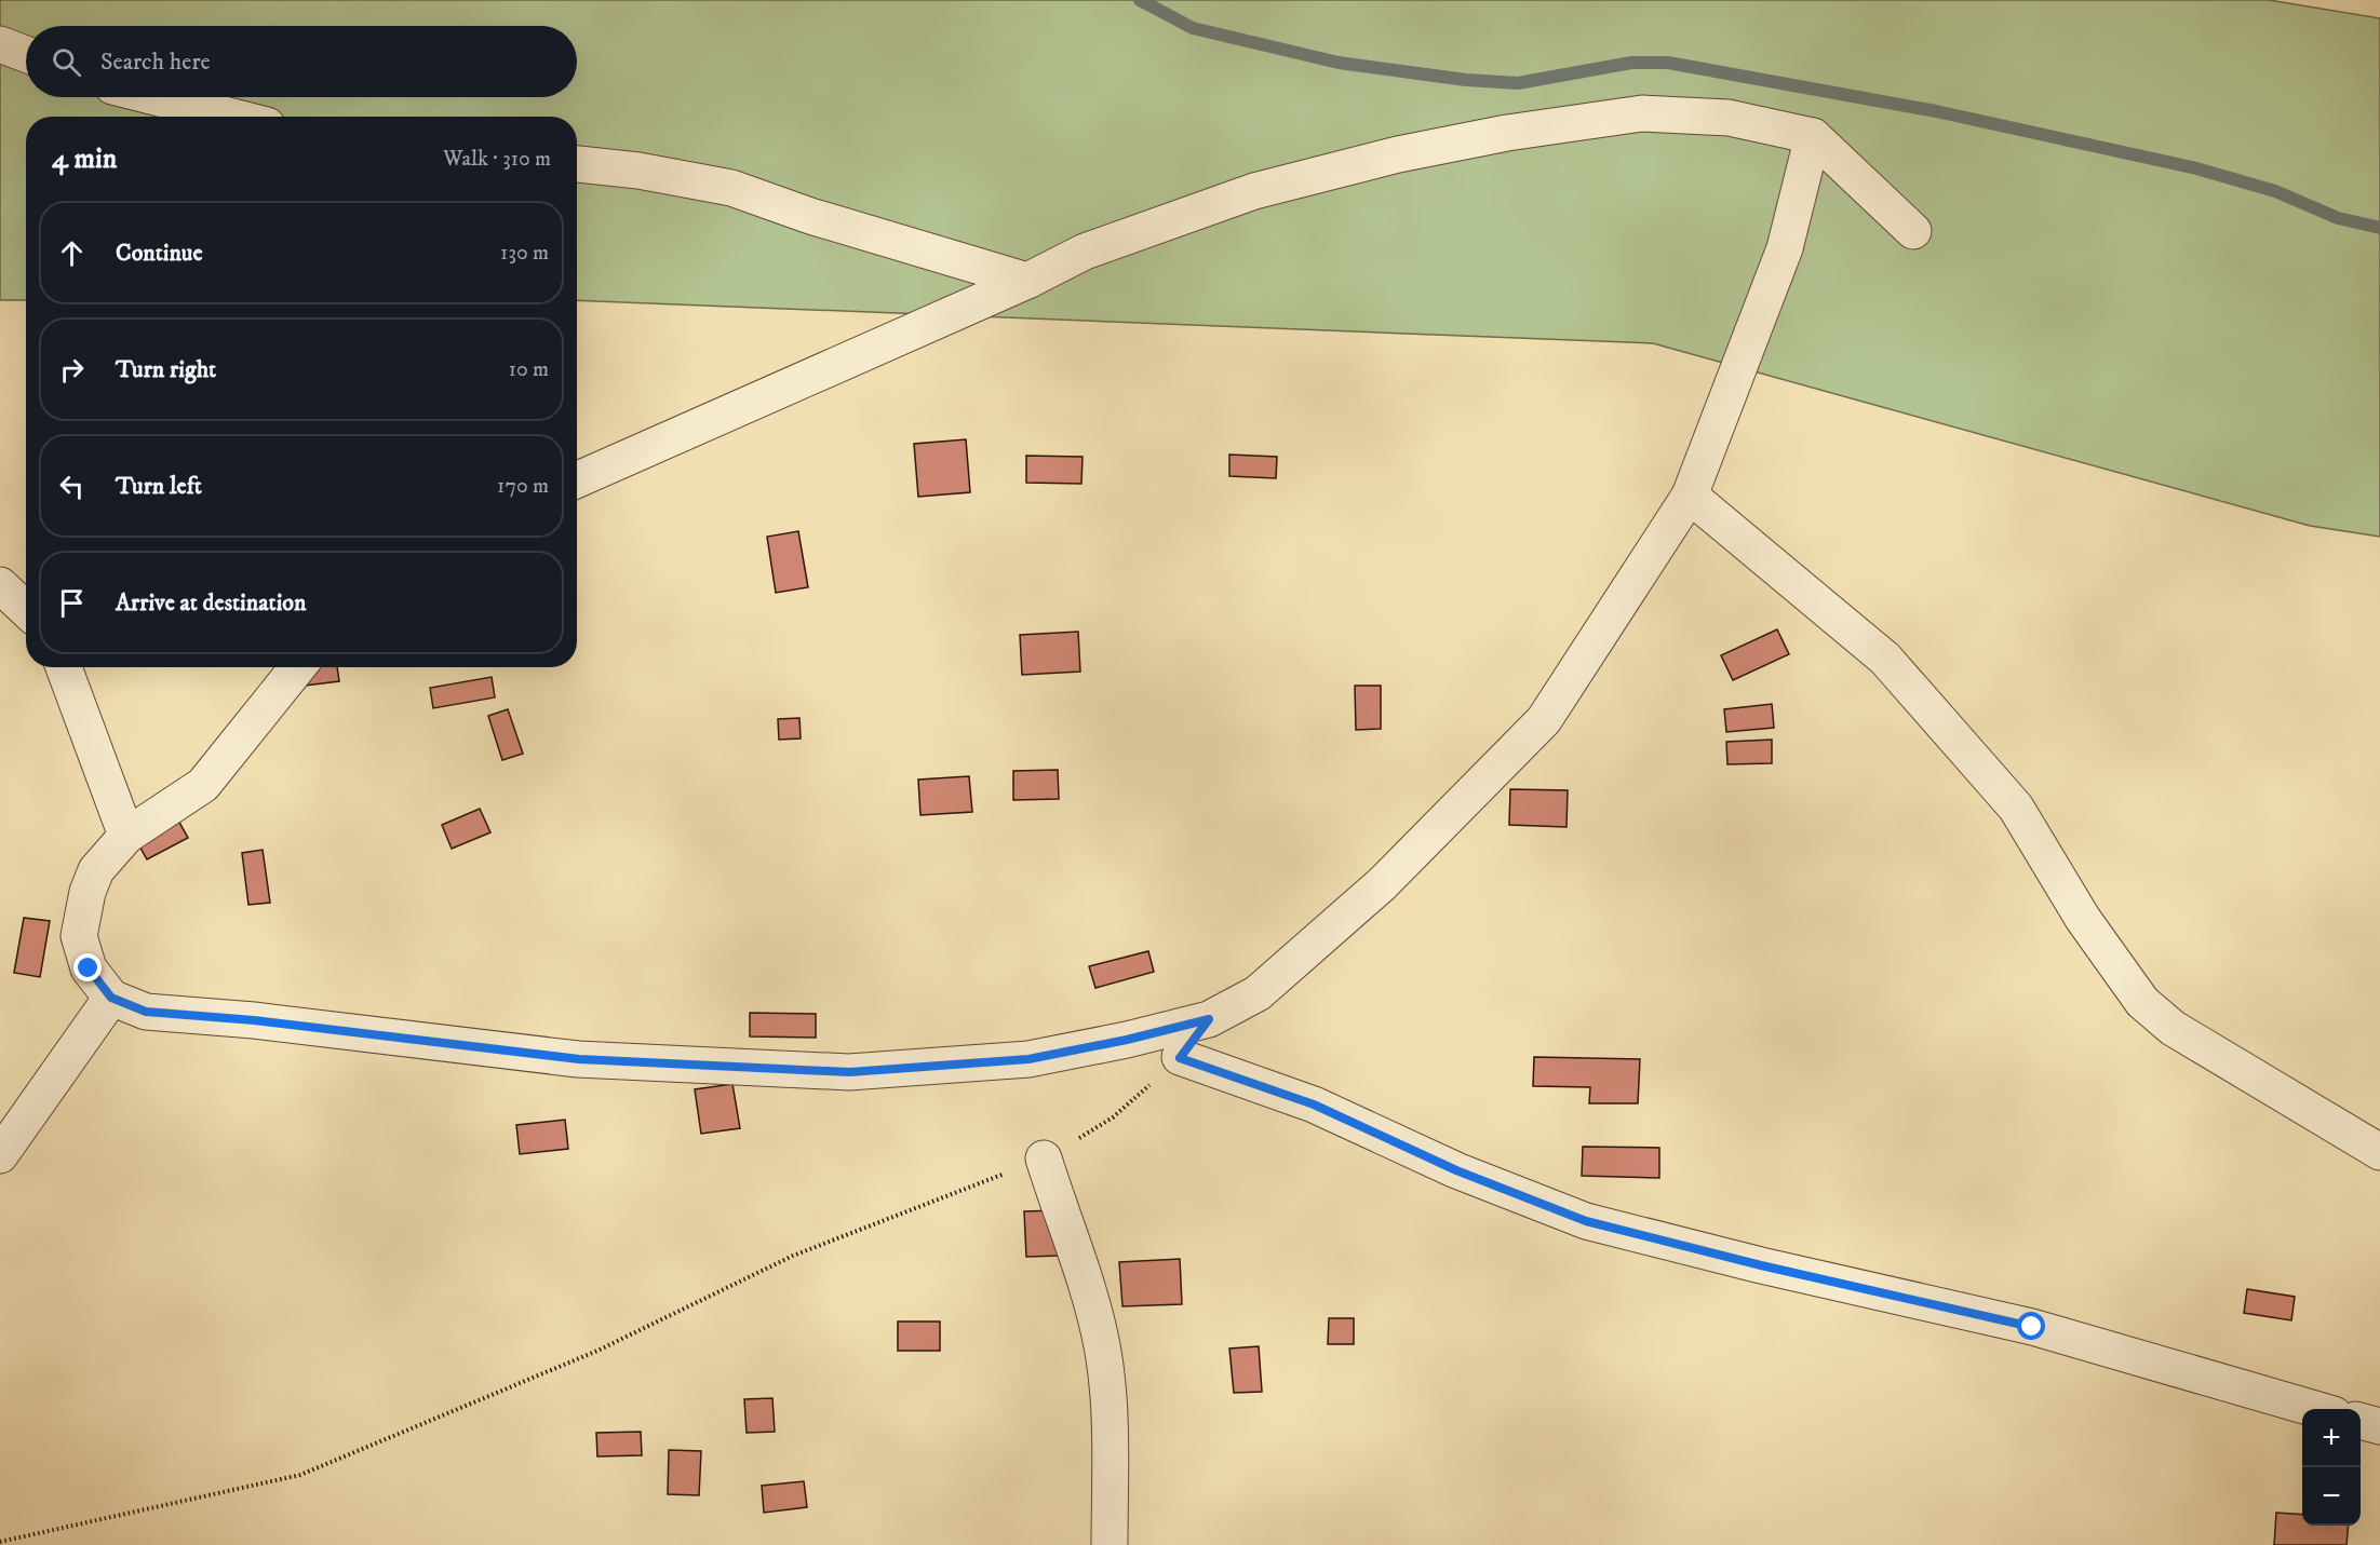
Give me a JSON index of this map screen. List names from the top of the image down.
{
  "page": {
    "search": "Search here",
    "heading": ["4 min", "Walk · 310 m"],
    "list": [
      ["Continue", "130 m"],
      ["Turn right", "10 m"],
      ["Turn left", "170 m"],
      "Arrive at destination"
    ],
    "map_buttons": ["+", "−"]
  }
}
